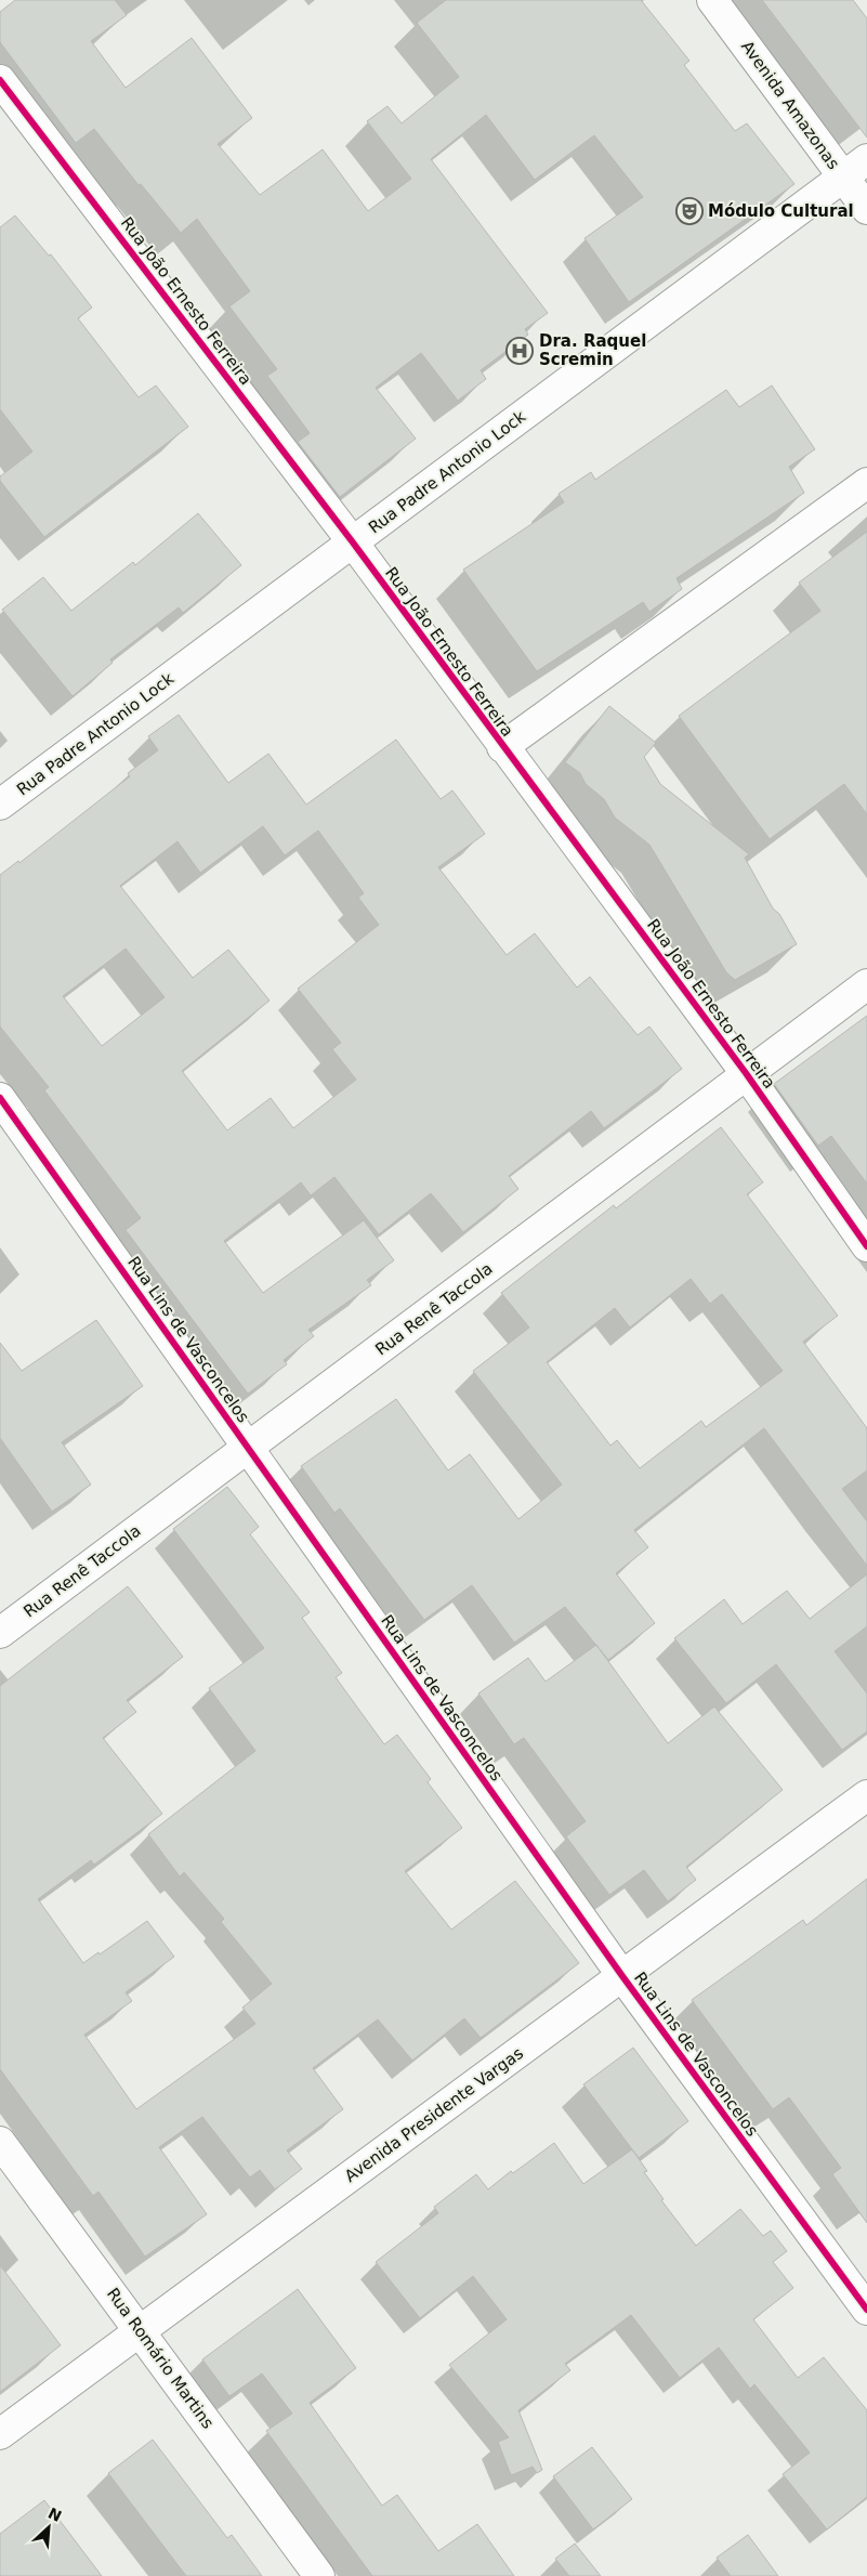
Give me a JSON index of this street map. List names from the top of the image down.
{
  "streets": {
    "street": [
      "Avenida Amazonas",
      "Rua João Ernesto Ferreira",
      "Rua Padre Antonio Lock",
      "Rua Renê Taccola",
      "Rua Lins de Vasconcelos",
      "Avenida Presidente Vargas",
      "Rua Romário Martins"
    ]
  },
  "crossings": [
    ["Avenida Amazonas", "Rua Padre Antonio Lock"],
    ["Rua João Ernesto Ferreira", "Rua Padre Antonio Lock"],
    ["Rua João Ernesto Ferreira", "Rua Renê Taccola"],
    ["Rua Renê Taccola", "Rua Lins de Vasconcelos"],
    ["Rua Lins de Vasconcelos", "Avenida Presidente Vargas"],
    ["Avenida Presidente Vargas", "Rua Romário Martins"]
  ],
  "places": {
    "theatre": ["Módulo Cultural"],
    "hospital": ["Dra. Raquel Scremin"]
  },
  "north": "top right"
}
